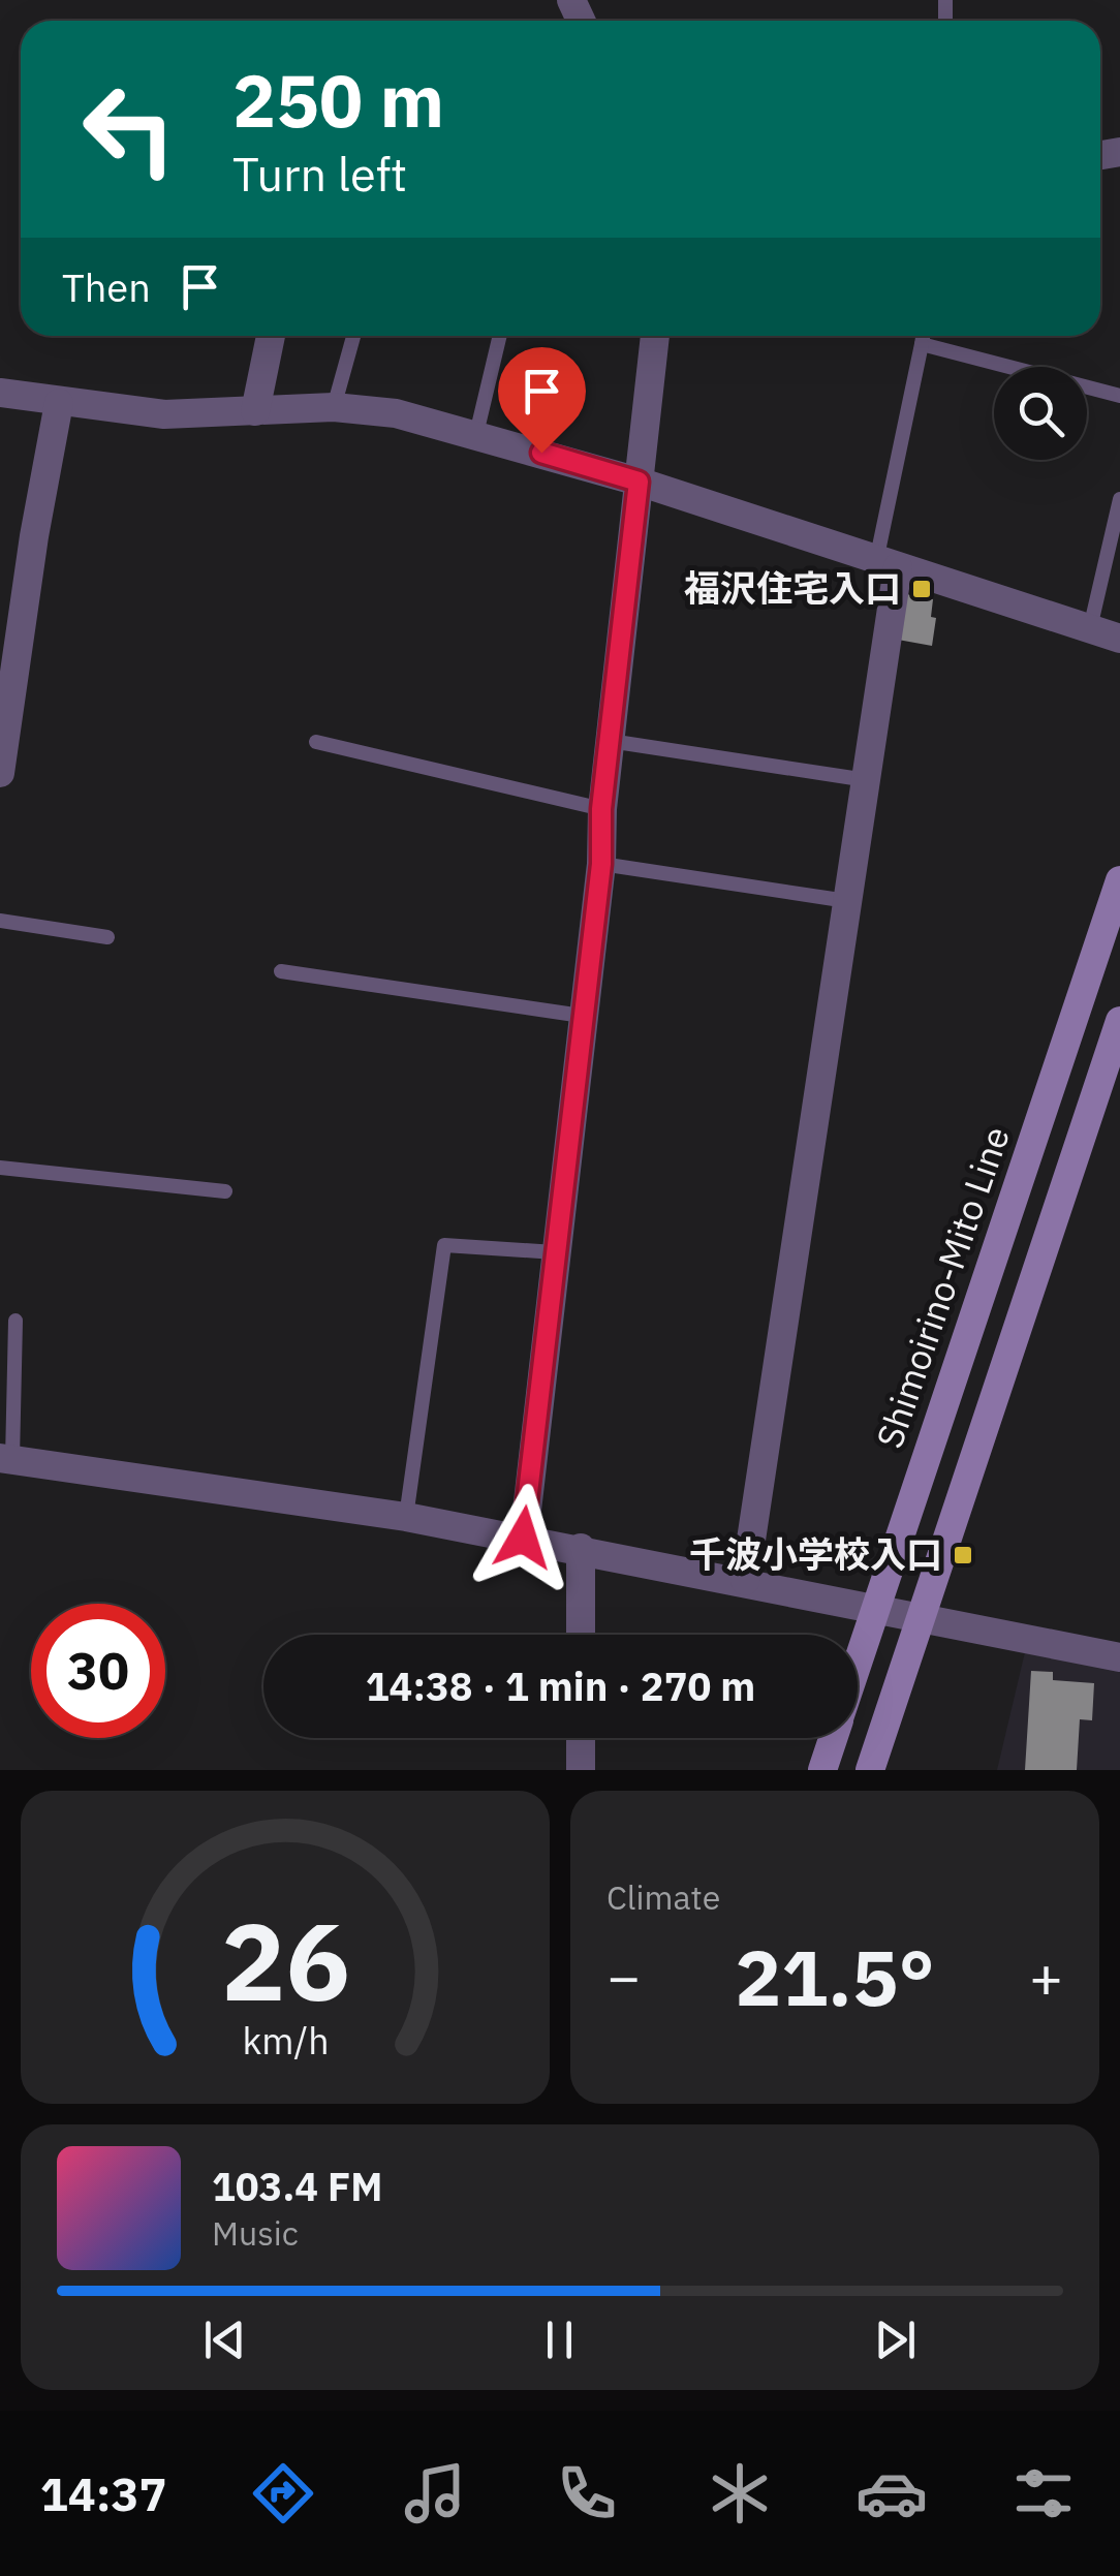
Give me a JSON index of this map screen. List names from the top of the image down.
{
  "streets": {
    "main road": ["Shimoirino-Mito Line"]
  },
  "places": {
    "transit": ["福沢住宅入口", "千波小学校入口"]
  },
  "page": {
    "turn": ["250 m", "Turn left"],
    "then": "Then",
    "limit": "30",
    "trip": "14:38 · 1 min · 270 m",
    "tile": "Climate",
    "heat": ["−", "21.5°", "+"],
    "song": ["103.4 FM", "Music"],
    "tabs": "14:37",
    "gauge": ["26", "km/h"]
  }
}
